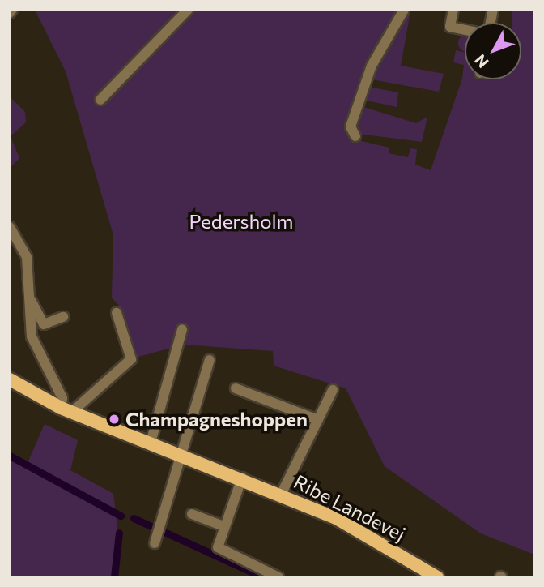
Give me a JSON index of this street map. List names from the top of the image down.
{
  "streets": {
    "main road": ["Ribe Landevej"]
  },
  "parks": ["Pedersholm"],
  "places": ["Champagneshoppen"],
  "north": "bottom left"
}
